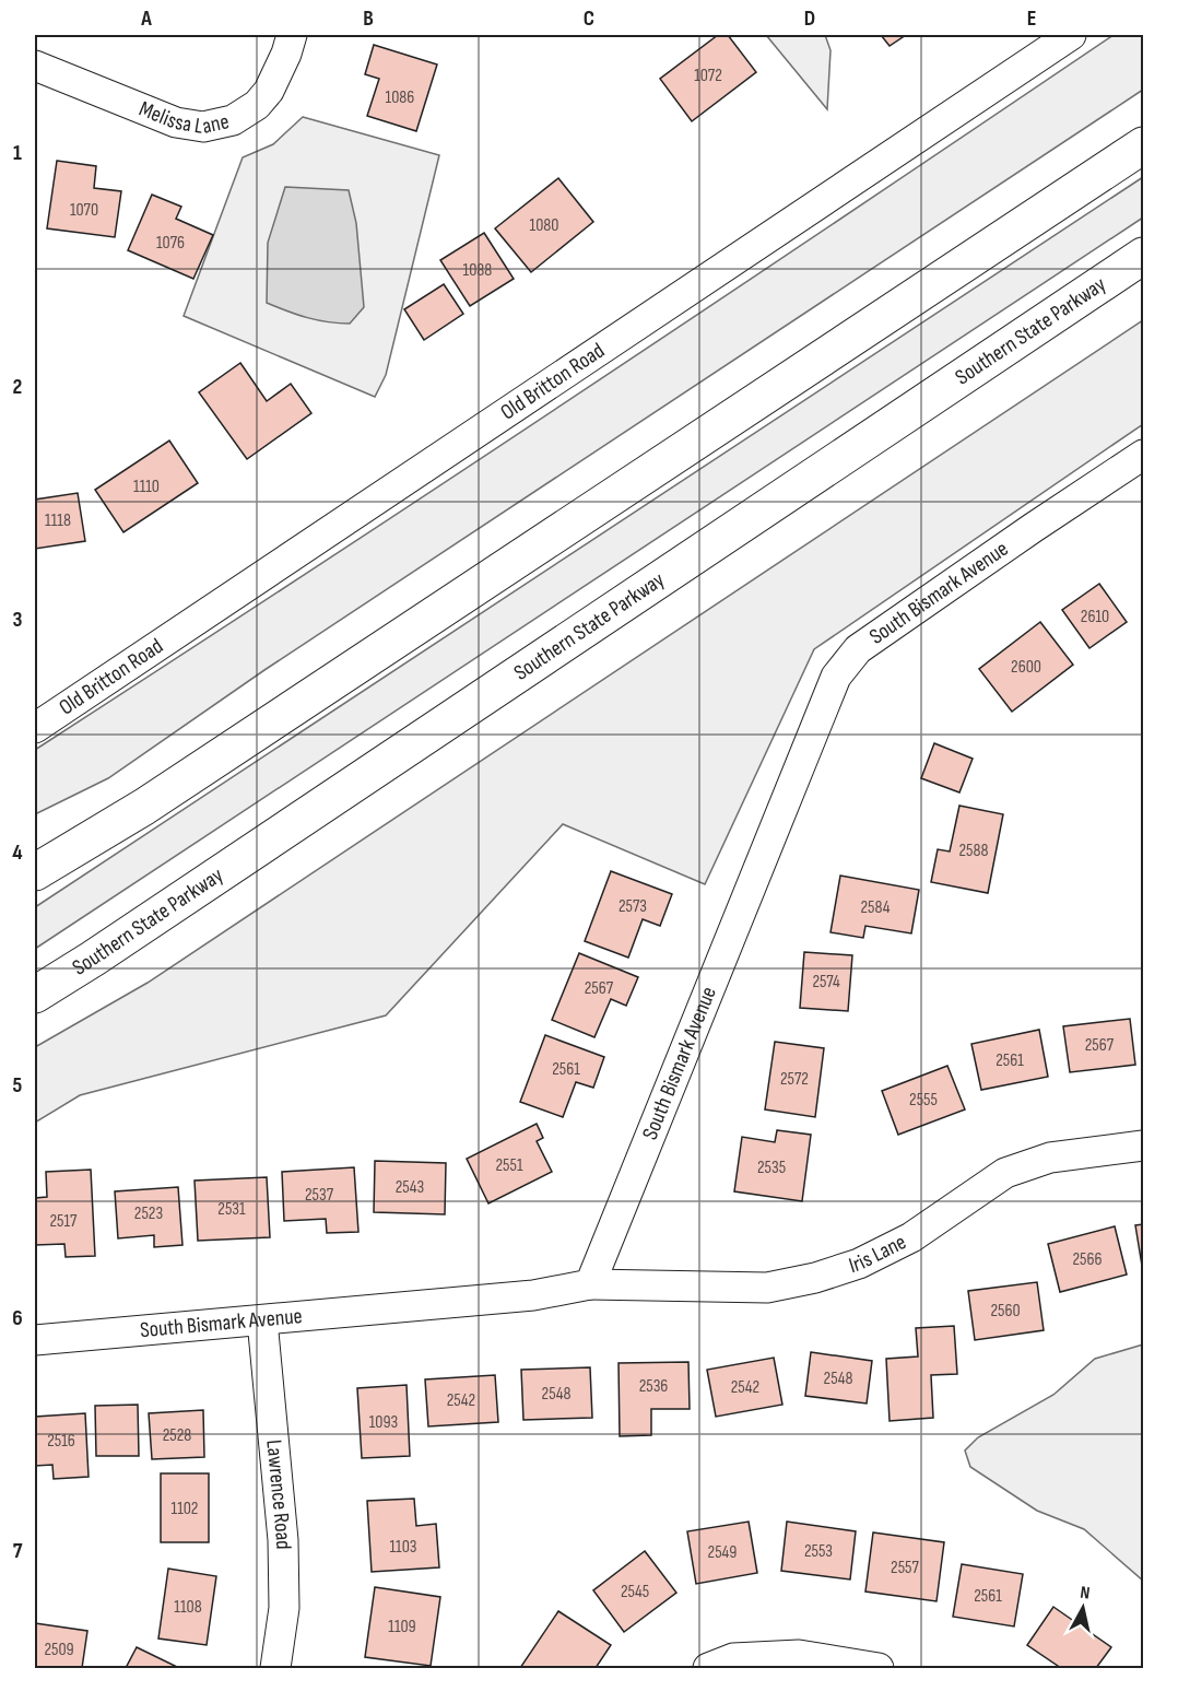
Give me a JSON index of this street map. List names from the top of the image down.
{
  "streets": {
    "highway": ["Southern State Parkway"],
    "street": [
      "Melissa Lane",
      "Old Britton Road",
      "South Bismark Avenue",
      "Iris Lane",
      "Lawrence Road"
    ]
  },
  "crossings": [
    ["South Bismark Avenue", "Iris Lane"],
    ["South Bismark Avenue", "Lawrence Road"]
  ],
  "house_numbers": [
    "1072",
    "1086",
    "1070",
    "1080",
    "1076",
    "1088",
    "1110",
    "1118",
    "2610",
    "2600",
    "2588",
    "2573",
    "2584",
    "2574",
    "2567",
    "2567",
    "2561",
    "2561",
    "2572",
    "2555",
    "2551",
    "2535",
    "2543",
    "2537",
    "2531",
    "2523",
    "2517",
    "2566",
    "2560",
    "2548",
    "2536",
    "2542",
    "2548",
    "2542",
    "1093",
    "2528",
    "2516",
    "1102",
    "1103",
    "2553",
    "2549",
    "2557",
    "2545",
    "2561",
    "1108",
    "1109",
    "2509"
  ],
  "north": "top",
  "grid": {
    "columns": [
      "A",
      "B",
      "C",
      "D",
      "E"
    ],
    "rows": [
      "1",
      "2",
      "3",
      "4",
      "5",
      "6",
      "7"
    ]
  }
}
